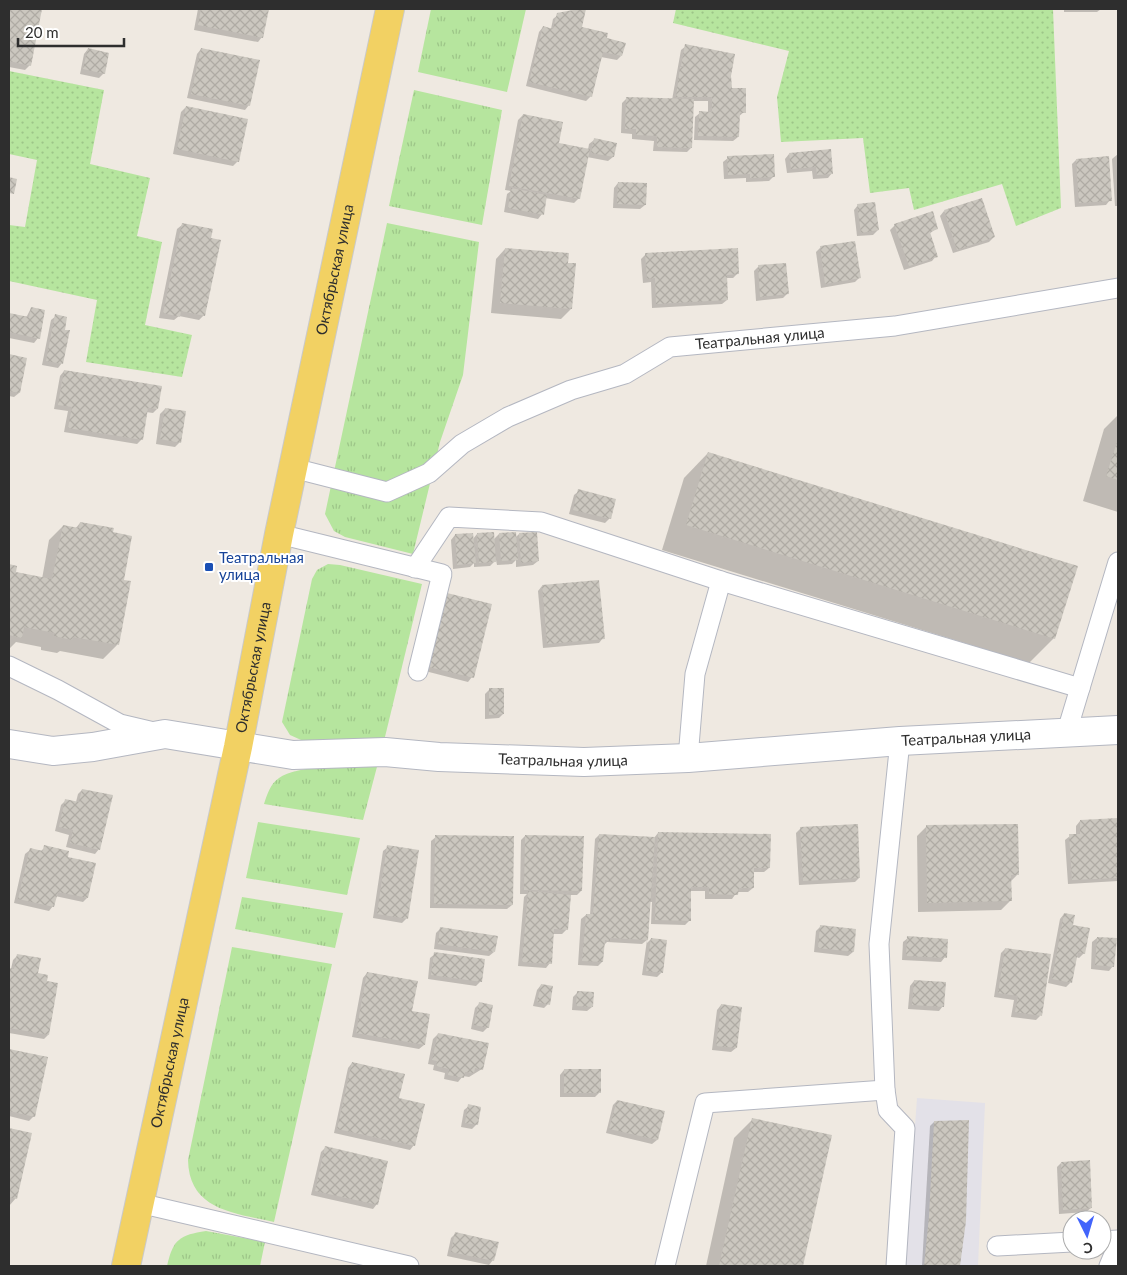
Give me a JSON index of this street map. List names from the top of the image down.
{
  "streets": {
    "main road": ["Октябрьская улица"],
    "street": ["Театральная улица"]
  },
  "crossings": [
    ["Октябрьская улица", "Театральная улица"]
  ],
  "places": {
    "transit": ["Театральная улица"]
  },
  "scale_bar": "20 m",
  "north": "bottom"
}
